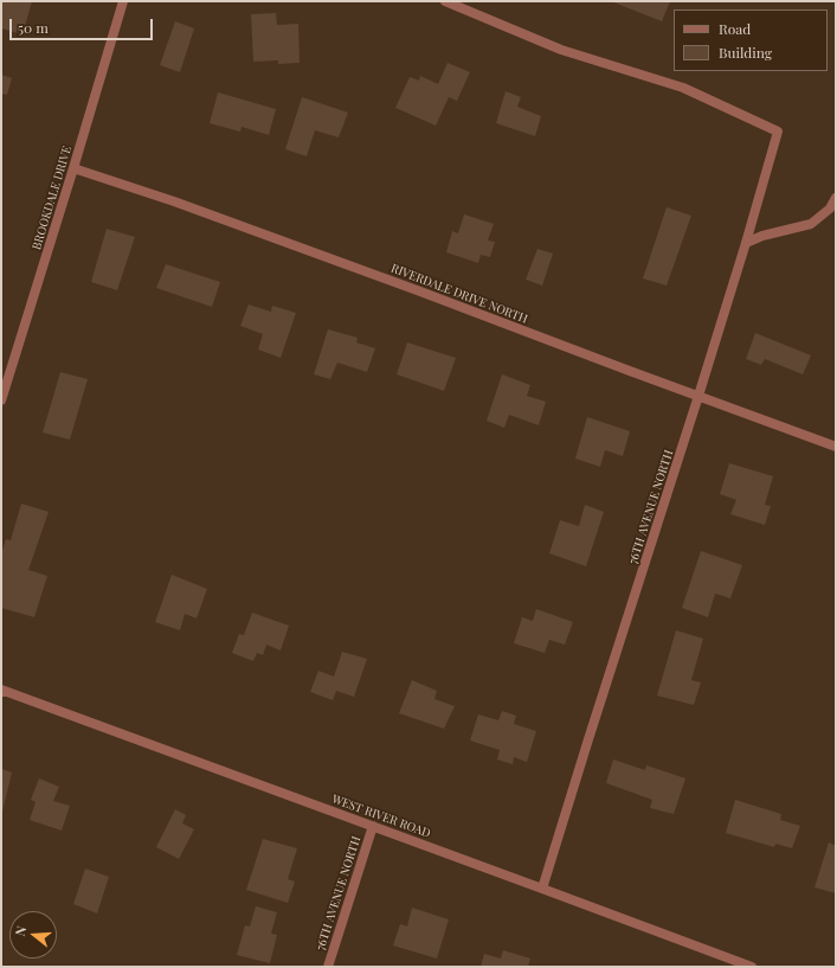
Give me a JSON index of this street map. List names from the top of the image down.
{
  "streets": {
    "street": [
      "BROOKDALE DRIVE",
      "RIVERDALE DRIVE NORTH",
      "76TH AVENUE NORTH",
      "WEST RIVER ROAD"
    ]
  },
  "crossings": [
    ["BROOKDALE DRIVE", "RIVERDALE DRIVE NORTH"],
    ["RIVERDALE DRIVE NORTH", "76TH AVENUE NORTH"],
    ["76TH AVENUE NORTH", "WEST RIVER ROAD"]
  ],
  "legend": ["Road", "Building"],
  "scale_bar": "50 m",
  "north": "left"
}
